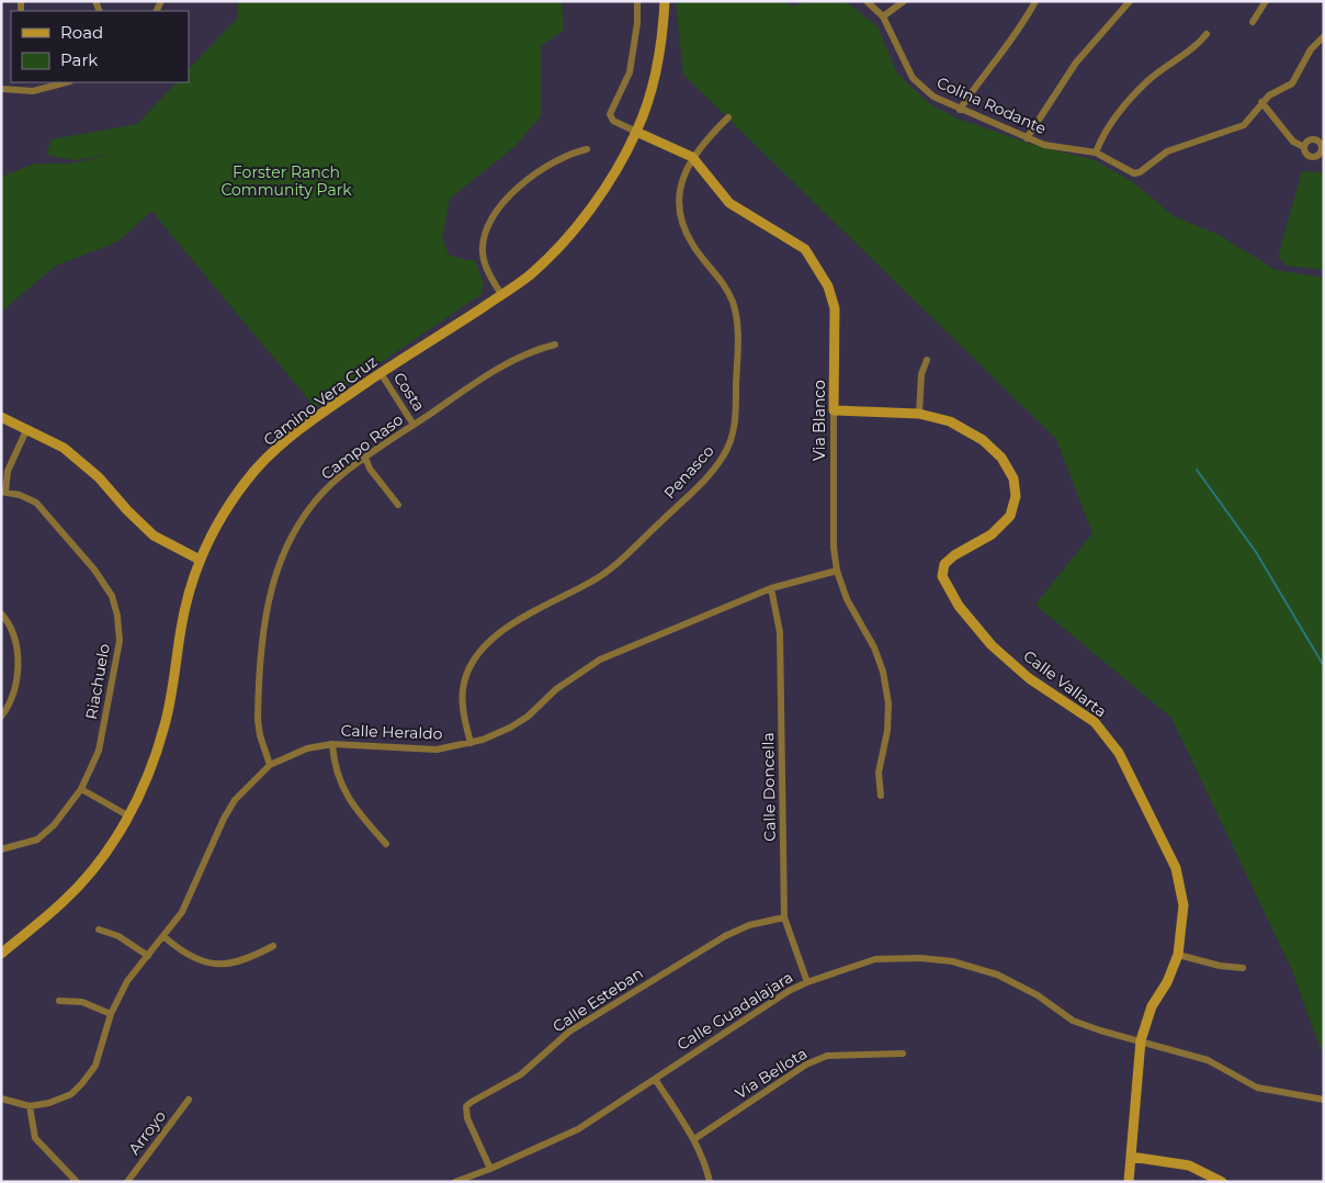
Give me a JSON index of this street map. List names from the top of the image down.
{
  "streets": {
    "street": [
      "Colina Rodante",
      "Costa",
      "Camino Vera Cruz",
      "Via Blanco",
      "Campo Raso",
      "Penasco",
      "Riachuelo",
      "Calle Vallarta",
      "Calle Heraldo",
      "Calle Doncella",
      "Calle Esteban",
      "Calle Guadalajara",
      "Via Bellota",
      "Arroyo"
    ]
  },
  "crossings": [
    ["Costa", "Camino Vera Cruz"],
    ["Costa", "Campo Raso"],
    ["Camino Vera Cruz", "Via Blanco"],
    ["Via Blanco", "Penasco"],
    ["Via Blanco", "Calle Vallarta"],
    ["Via Blanco", "Calle Heraldo"],
    ["Campo Raso", "Calle Heraldo"],
    ["Penasco", "Calle Heraldo"],
    ["Calle Vallarta", "Calle Guadalajara"],
    ["Calle Heraldo", "Calle Doncella"],
    ["Calle Doncella", "Calle Esteban"],
    ["Calle Doncella", "Calle Guadalajara"],
    ["Calle Esteban", "Calle Guadalajara"]
  ],
  "parks": ["Forster Ranch Community Park"],
  "legend": ["Road", "Park"]
}
